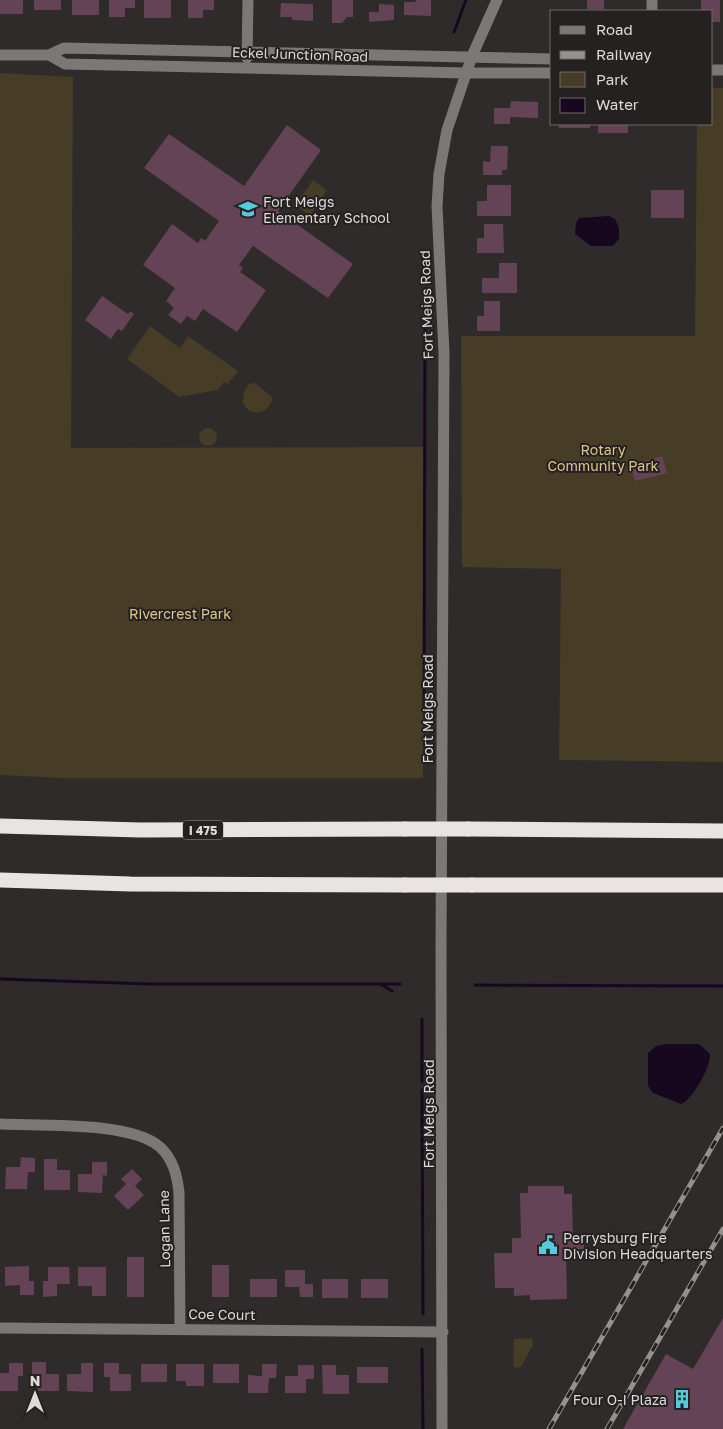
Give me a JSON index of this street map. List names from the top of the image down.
{
  "streets": {
    "highway": ["I 475"],
    "street": [
      "Eckel Junction Road",
      "Fort Meigs Road",
      "Logan Lane",
      "Coe Court"
    ]
  },
  "crossings": [
    ["Eckel Junction Road", "Fort Meigs Road"],
    ["Fort Meigs Road", "Coe Court"],
    ["Logan Lane", "Coe Court"]
  ],
  "parks": ["Rotary Community Park", "Rivercrest Park"],
  "places": {
    "school or university": ["Fort Meigs Elementary School"],
    "public building": ["Perrysburg Fire Division Headquarters"],
    "building": ["Four O-I Plaza"]
  },
  "legend": [
    "Road",
    "Railway",
    "Park",
    "Water"
  ],
  "north": "top"
}
